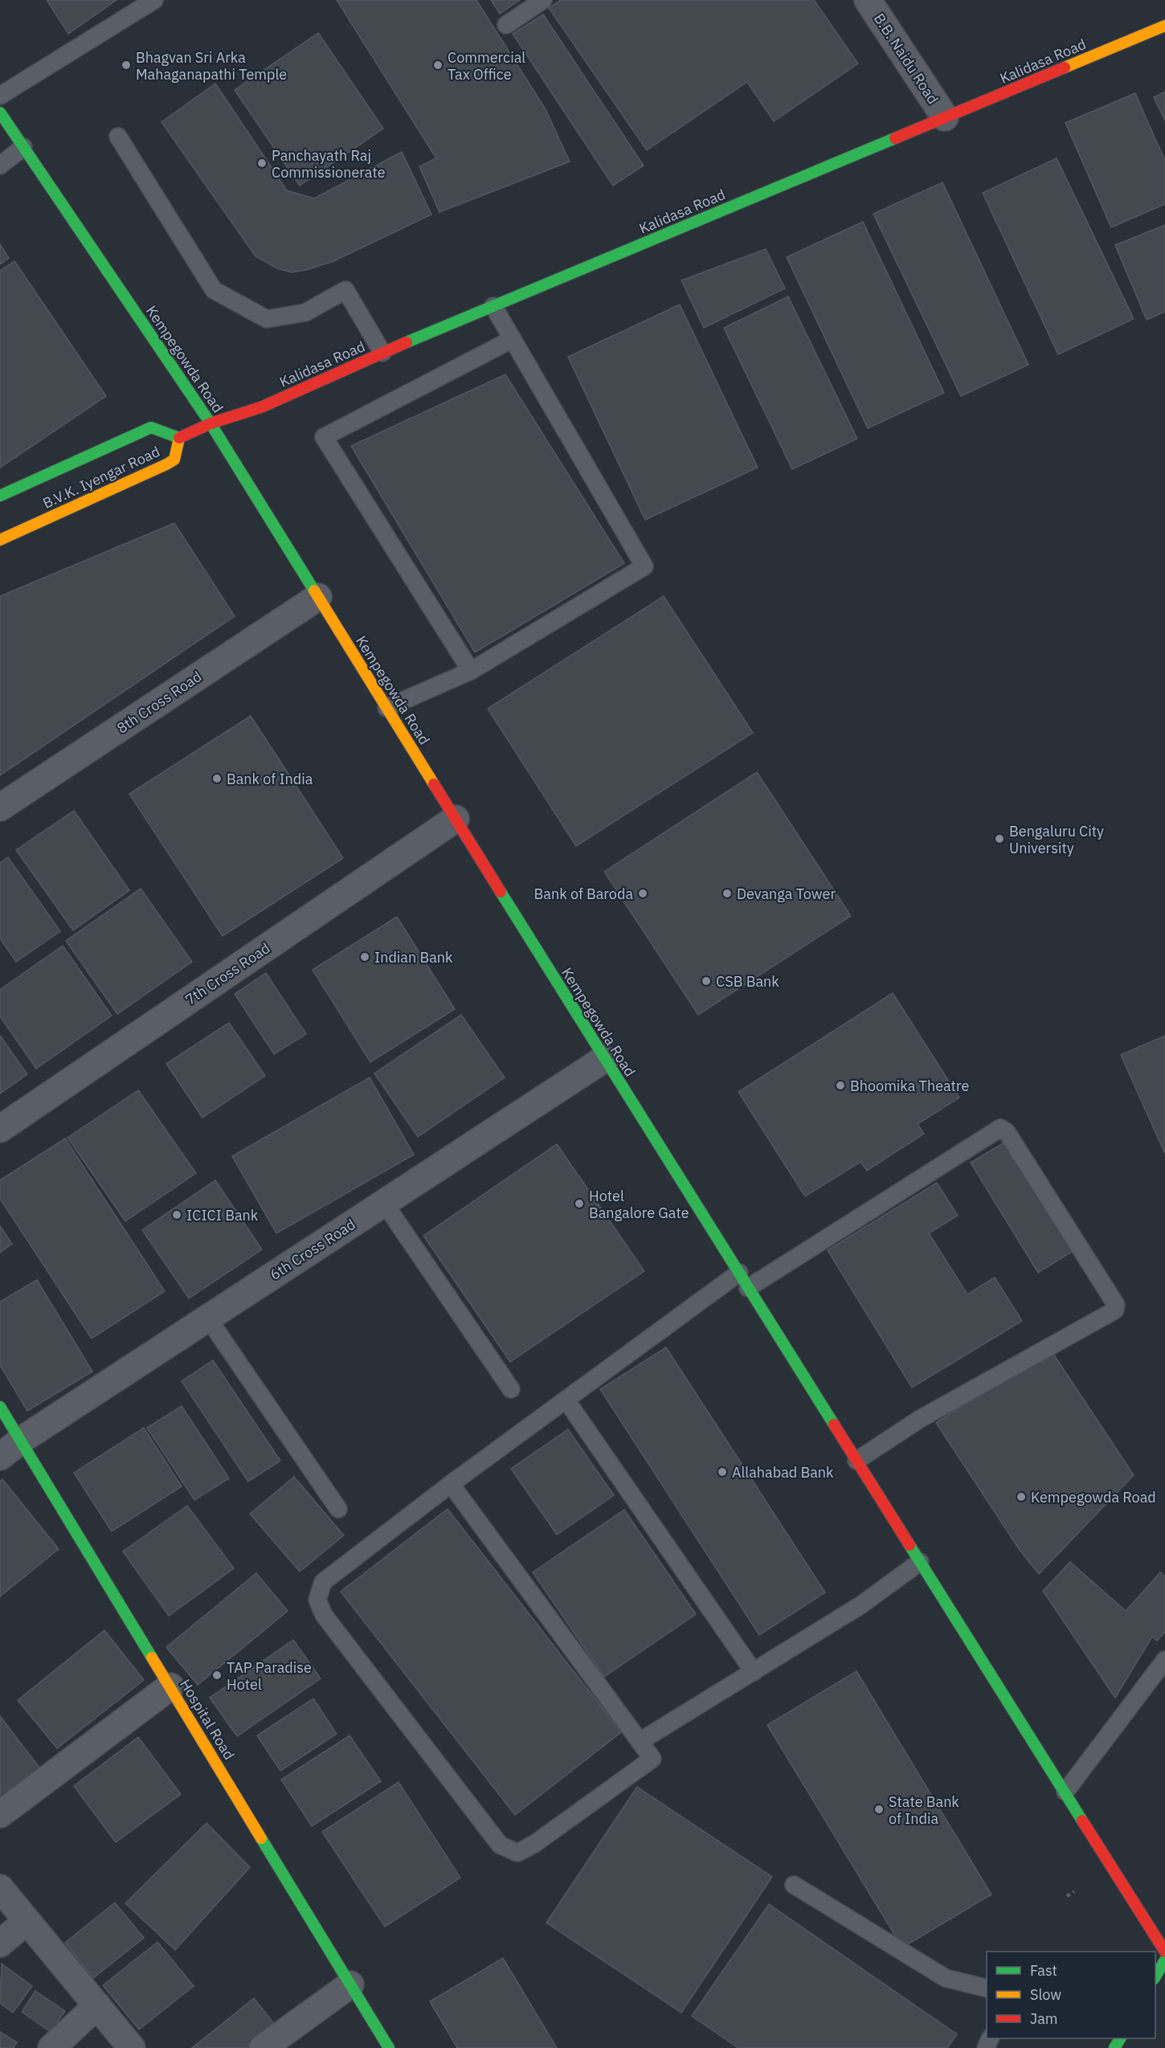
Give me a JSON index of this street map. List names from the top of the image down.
{
  "streets": {
    "street": [
      "B.B. Naidu Road",
      "Kalidasa Road",
      "Kempegowda Road",
      "B.V.K. Iyengar Road",
      "8th Cross Road",
      "7th Cross Road",
      "6th Cross Road",
      "Hospital Road"
    ]
  },
  "crossings": [
    ["B.B. Naidu Road", "Kalidasa Road"],
    ["Kalidasa Road", "Kempegowda Road"],
    ["Kalidasa Road", "B.V.K. Iyengar Road"],
    ["Kempegowda Road", "8th Cross Road"],
    ["Kempegowda Road", "7th Cross Road"],
    ["Kempegowda Road", "6th Cross Road"],
    ["6th Cross Road", "Hospital Road"]
  ],
  "places": [
    "Bhagvan Sri Arka Mahaganapathi Temple",
    "Commercial Tax Office",
    "Panchayath Raj Commissionerate",
    "Bank of India",
    "Bengaluru City University",
    "Bank of Baroda",
    "Devanga Tower",
    "Indian Bank",
    "CSB Bank",
    "Bhoomika Theatre",
    "Hotel Bangalore Gate",
    "ICICI Bank",
    "Allahabad Bank",
    "Kempegowda Road",
    "TAP Paradise Hotel",
    "State Bank of India"
  ],
  "legend": ["Fast", "Slow", "Jam"]
}
